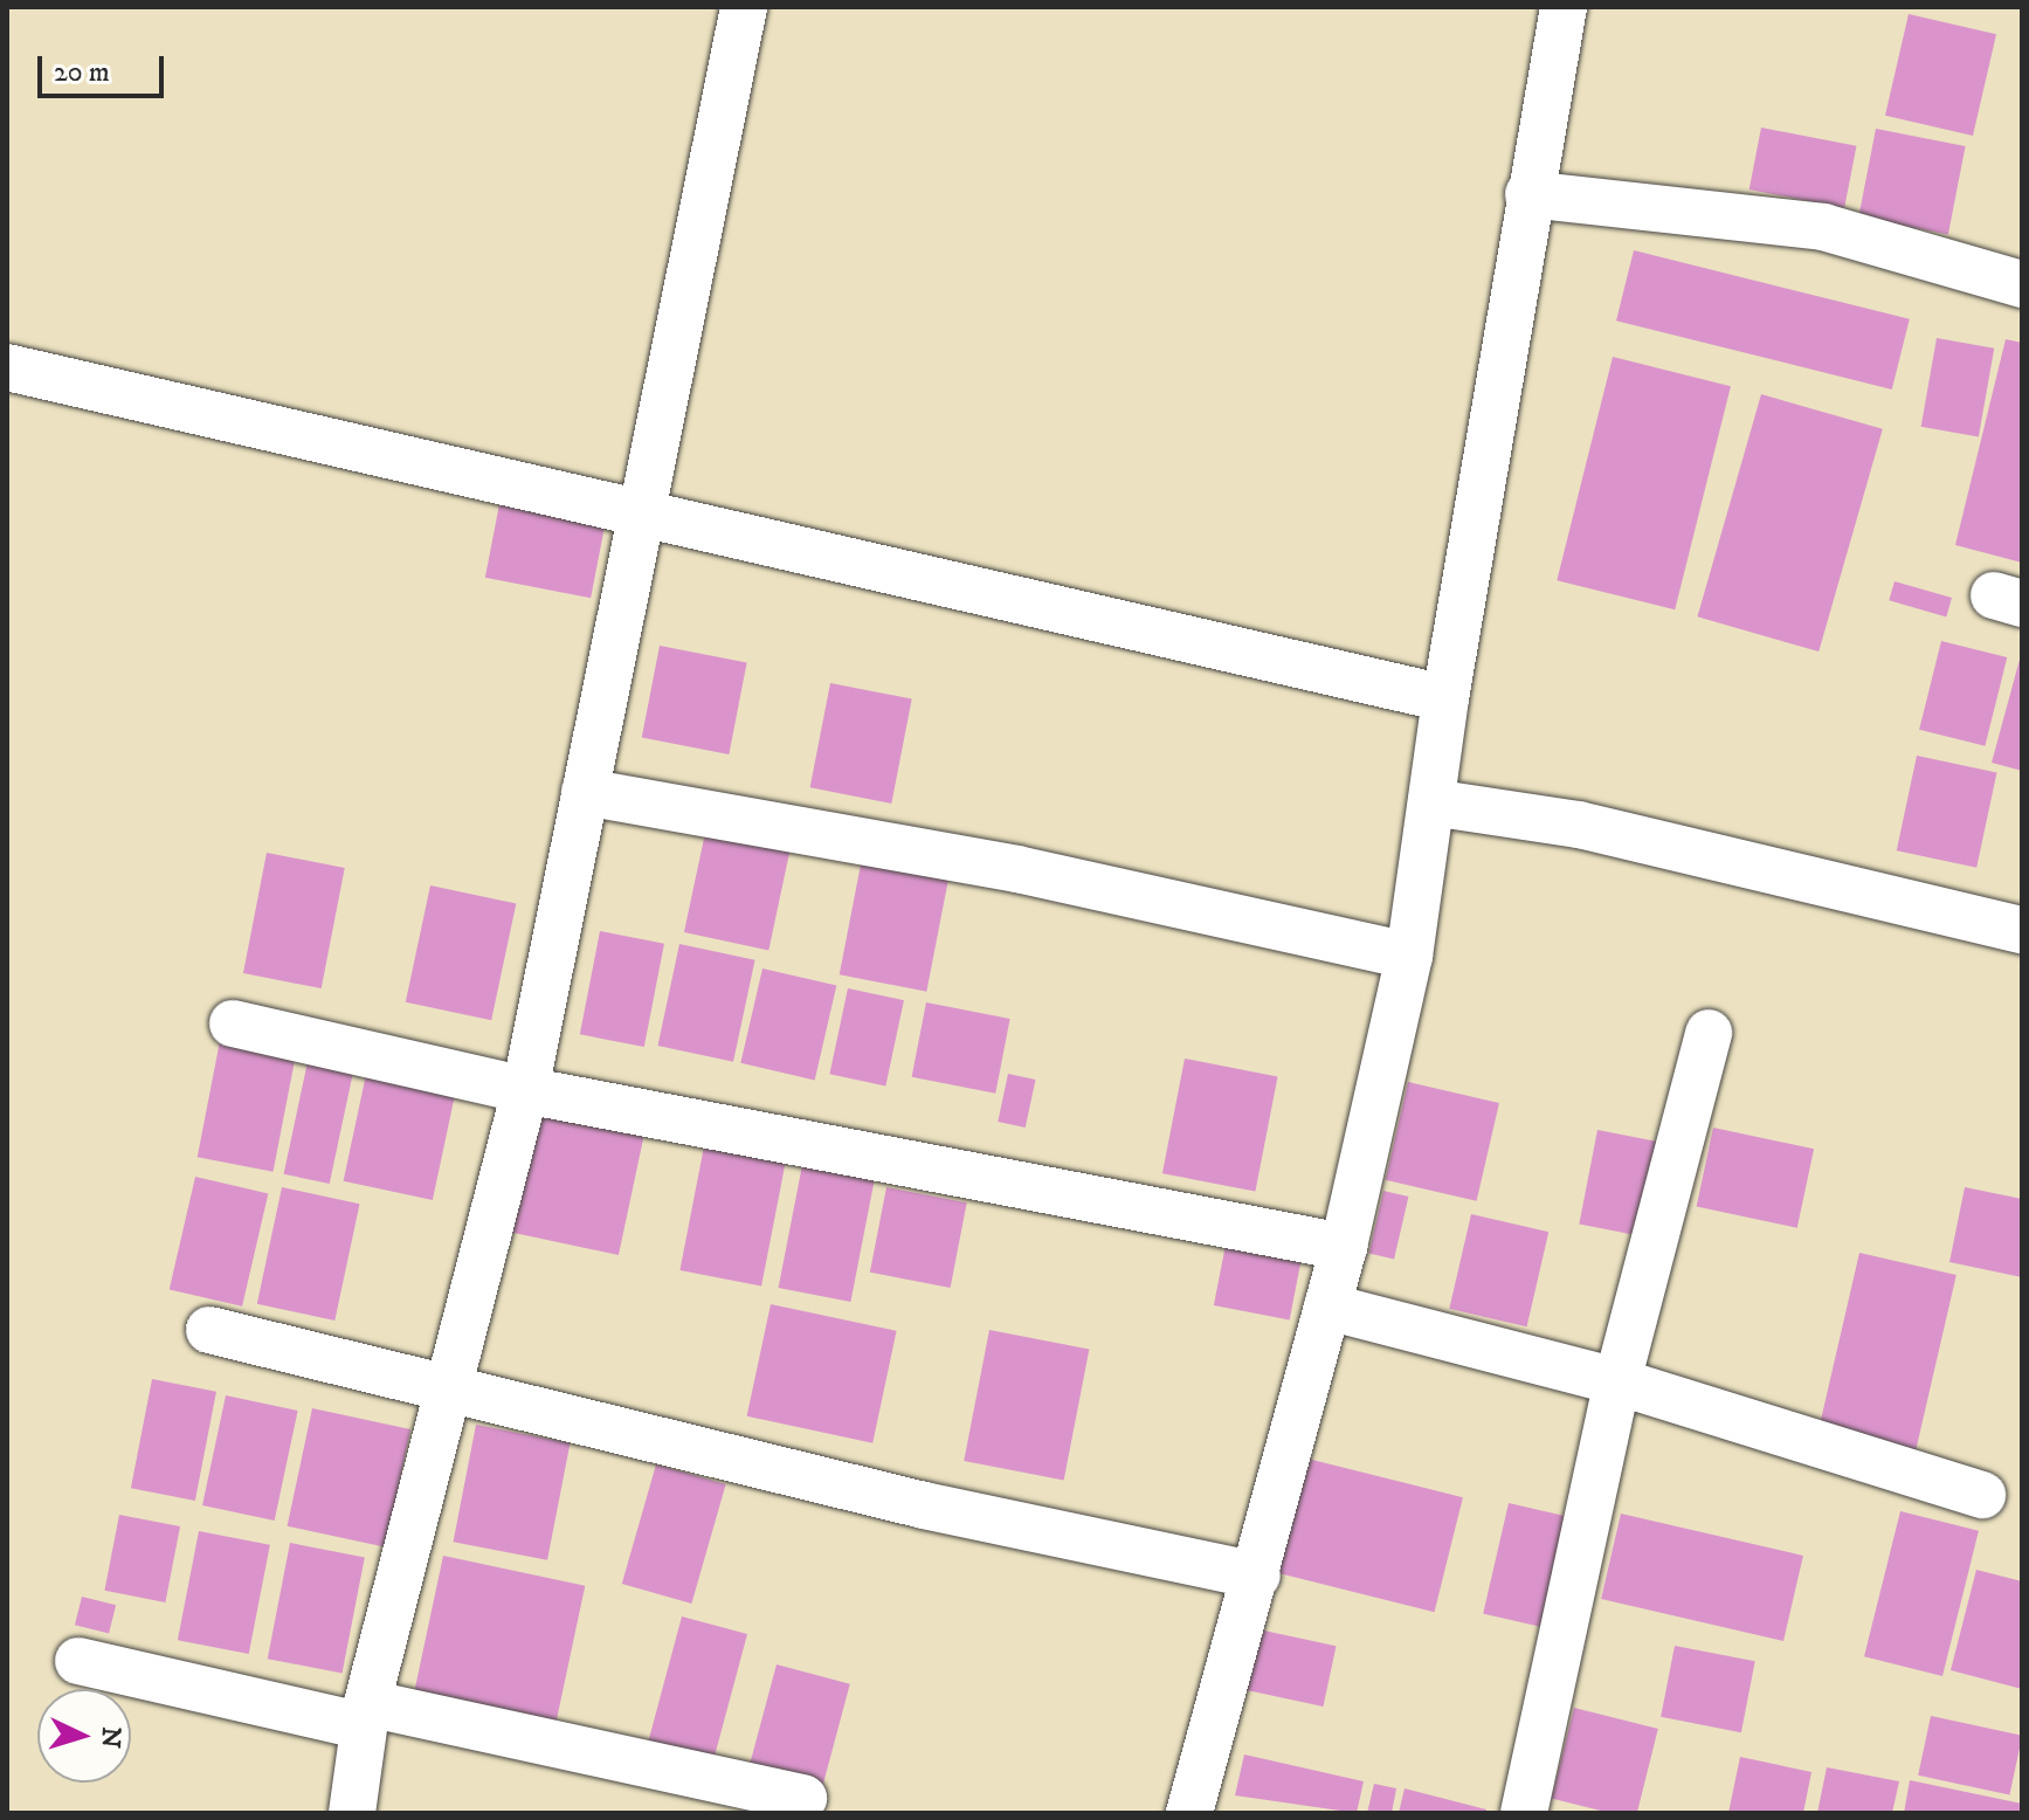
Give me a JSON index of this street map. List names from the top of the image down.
{
  "scale_bar": "20 m",
  "north": "right"
}
